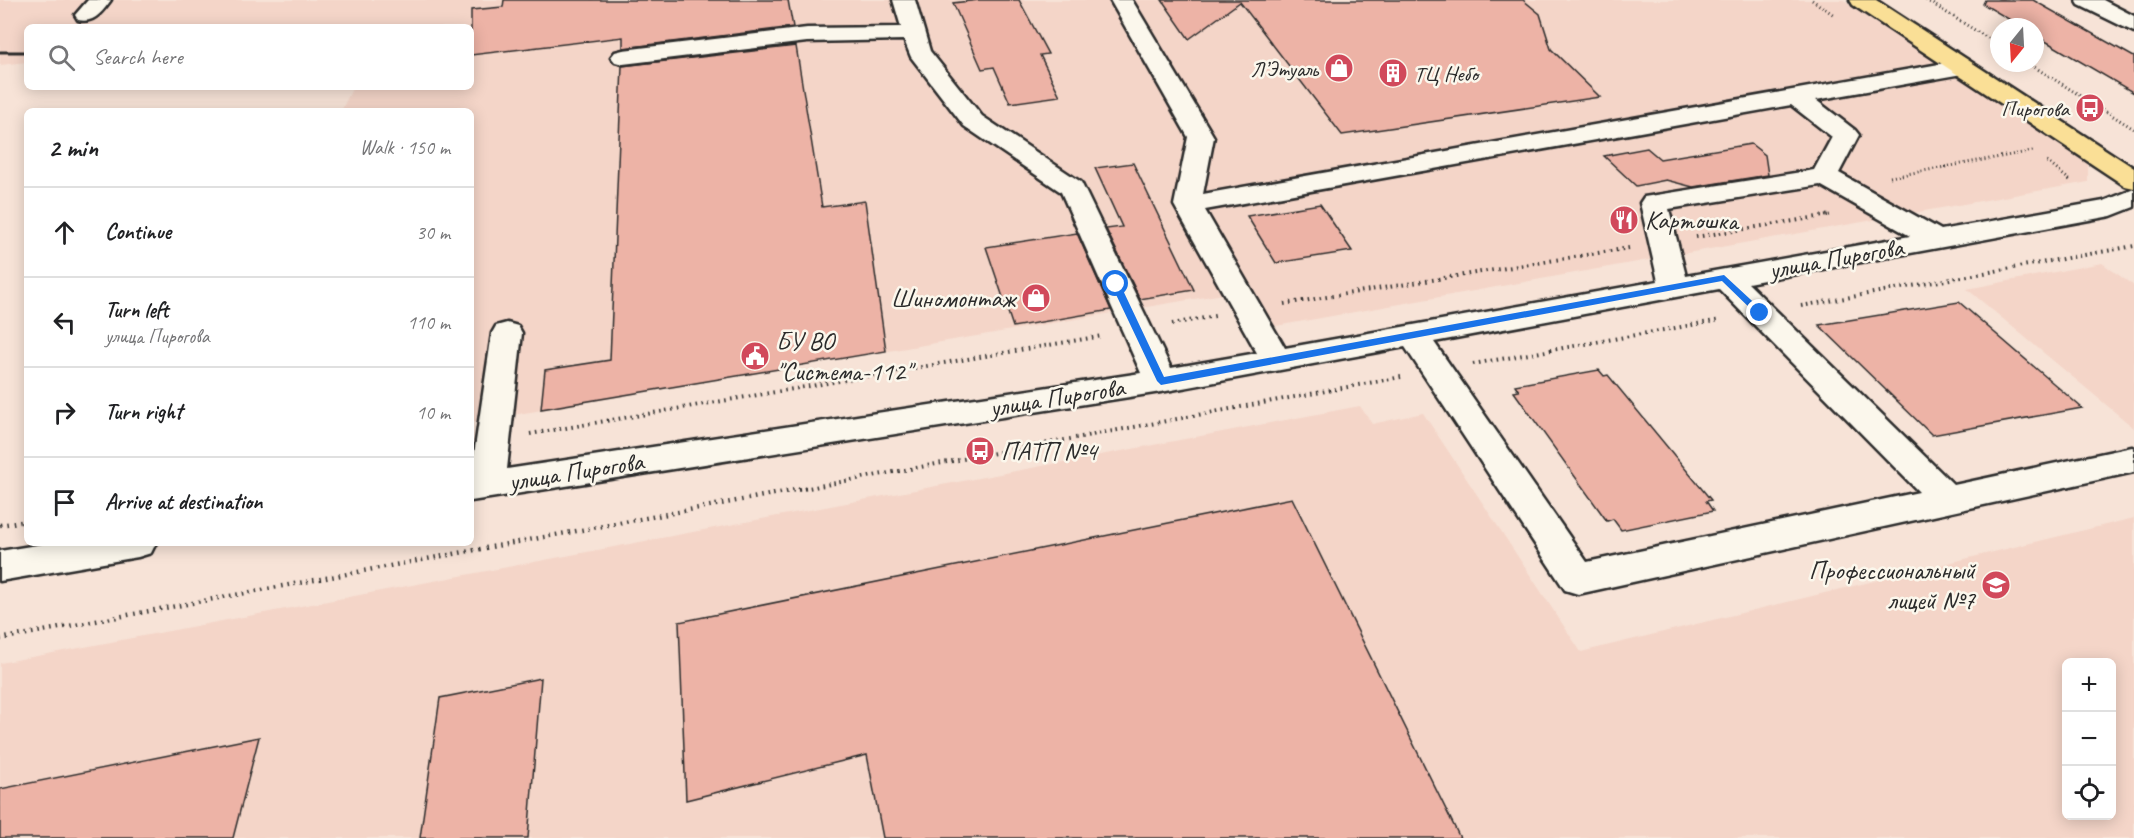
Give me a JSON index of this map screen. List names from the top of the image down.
{
  "streets": {
    "street": ["улица Пирогова"]
  },
  "places": {
    "shop": ["Л’Этуаль", "Шиномонтаж"],
    "building": ["ТЦ Небо"],
    "bus stop": ["Пирогова", "ПАТП №4"],
    "restaurant": ["Картошка"],
    "public building": ["БУ ВО \"Система-112\""],
    "school or university": ["Профессиональный лицей №7"]
  },
  "north": "bottom",
  "page": {
    "search": "Search here",
    "heading": ["2 min", "Walk · 150 m"],
    "list": [
      ["Continue", "30 m"],
      ["Turn left", "улица Пирогова", "110 m"],
      ["Turn right", "10 m"],
      "Arrive at destination"
    ],
    "map_buttons": ["+", "−"]
  }
}
